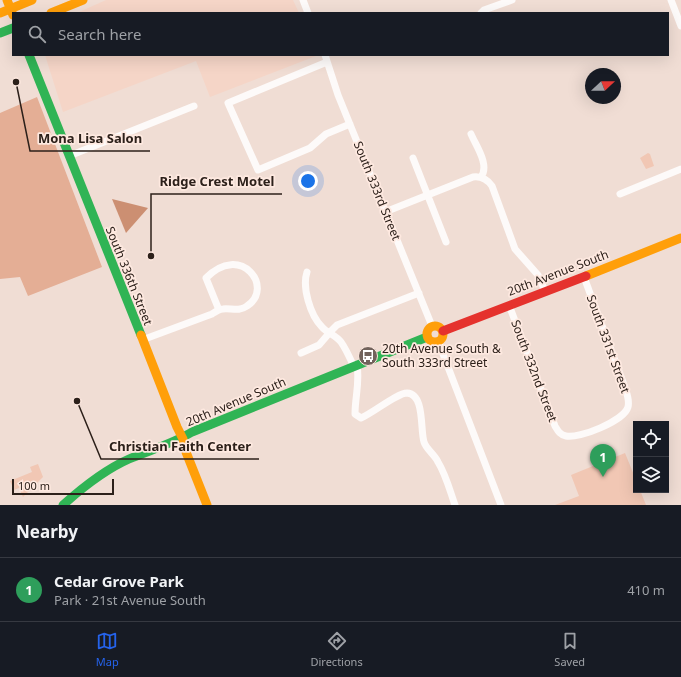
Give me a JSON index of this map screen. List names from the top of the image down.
{
  "streets": {
    "street": [
      "South 333rd Street",
      "20th Avenue South",
      "South 336th Street",
      "South 331st Street",
      "South 332nd Street"
    ]
  },
  "crossings": [
    ["South 333rd Street", "20th Avenue South"],
    ["20th Avenue South", "South 336th Street"],
    ["20th Avenue South", "South 331st Street"],
    ["20th Avenue South", "South 332nd Street"],
    ["South 331st Street", "South 332nd Street"]
  ],
  "places": {
    "other": ["Mona Lisa Salon", "Ridge Crest Motel", "Christian Faith Center"],
    "bus stop": ["20th Avenue South & South 333rd Street"]
  },
  "scale_bar": "100 m",
  "north": "right",
  "page": {
    "search": "Search here",
    "pins": "1",
    "scale": "100 m",
    "heading": "Nearby",
    "list": [
      {
        "mark": "1",
        "name": "Cedar Grove Park",
        "note": "Park · 21st Avenue South",
        "value": "410 m"
      }
    ],
    "nav": ["Map", "Directions", "Saved"]
  }
}
